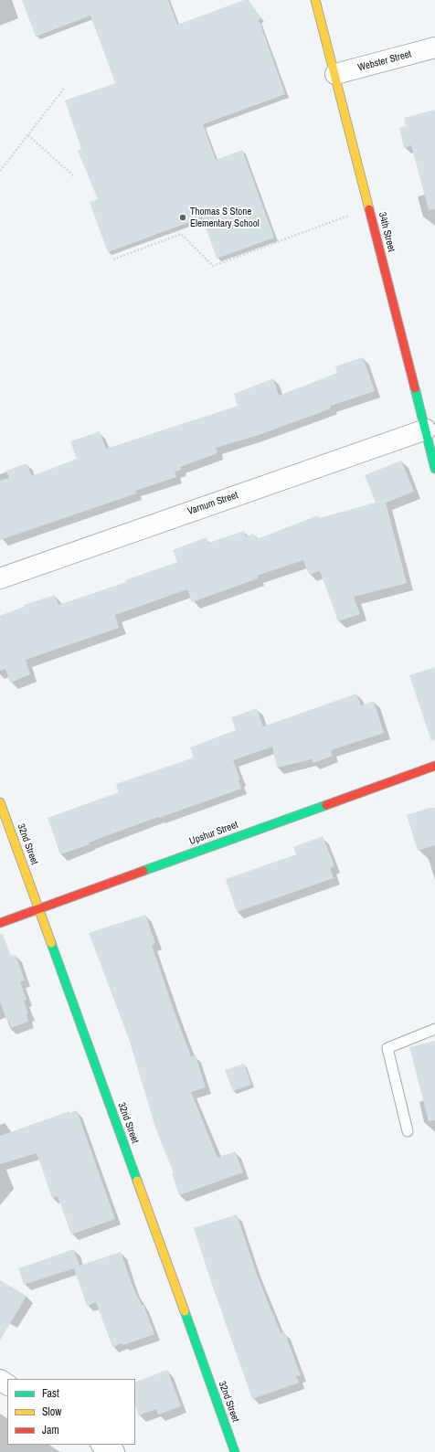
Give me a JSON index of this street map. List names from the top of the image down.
{
  "streets": {
    "street": [
      "Webster Street",
      "34th Street",
      "Varnum Street",
      "Upshur Street",
      "32nd Street"
    ]
  },
  "crossings": [
    ["Webster Street", "34th Street"],
    ["34th Street", "Varnum Street"],
    ["Upshur Street", "32nd Street"]
  ],
  "places": ["Thomas S Stone Elementary School"],
  "legend": ["Fast", "Slow", "Jam"]
}
